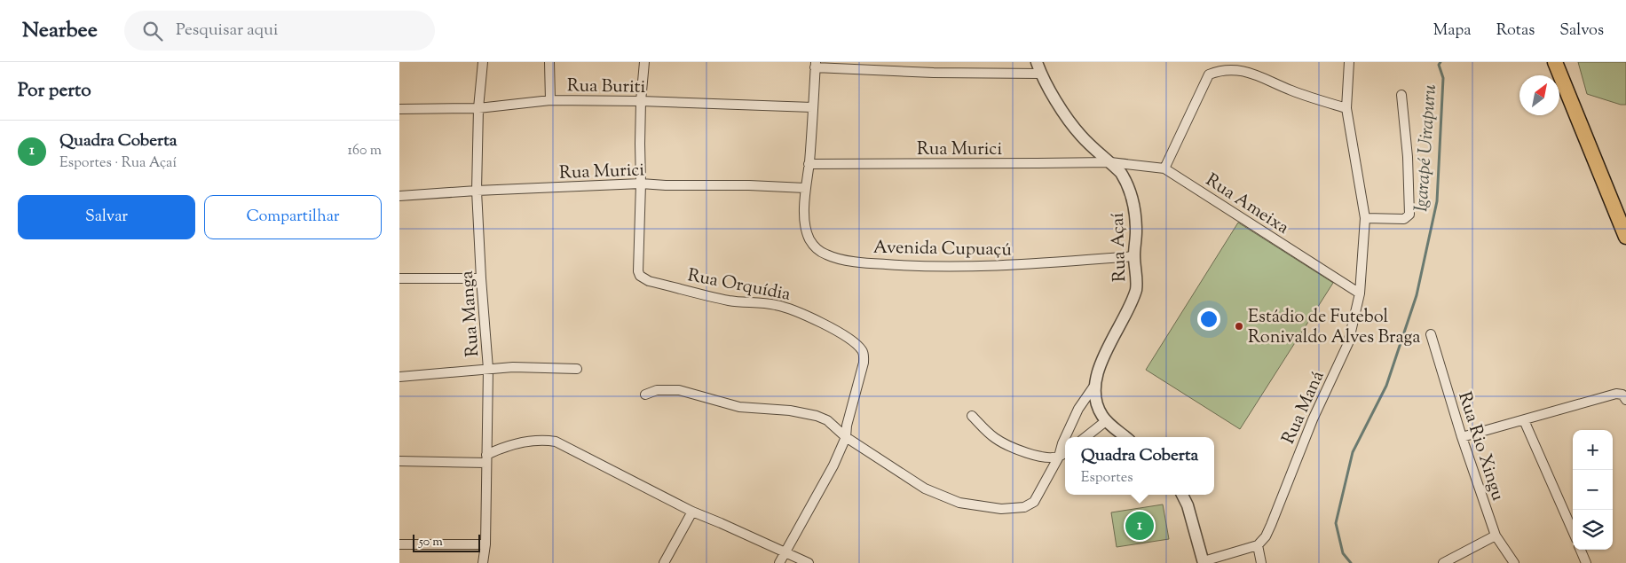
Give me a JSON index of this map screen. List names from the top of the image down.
{
  "streets": {
    "street": [
      "Rua Buriti",
      "Rua Murici",
      "Rua Ameixa",
      "Avenida Cupuaçú",
      "Rua Açaí",
      "Rua Orquídia",
      "Rua Manga",
      "Rua Maná",
      "Rua Rio Xingu"
    ]
  },
  "crossings": [
    ["Rua Buriti", "Avenida Cupuaçú"],
    ["Rua Buriti", "Rua Manga"],
    ["Rua Murici", "Rua Ameixa"],
    ["Rua Murici", "Avenida Cupuaçú"],
    ["Rua Murici", "Rua Açaí"],
    ["Rua Murici", "Rua Orquídia"],
    ["Rua Murici", "Rua Manga"],
    ["Rua Ameixa", "Rua Açaí"],
    ["Rua Ameixa", "Rua Maná"],
    ["Avenida Cupuaçú", "Rua Açaí"]
  ],
  "water": ["Igarapé Uirapuru"],
  "places": ["Estádio de Futebol Ronivaldo Alves Braga"],
  "scale_bar": "50 m",
  "north": "top right",
  "page": {
    "header": "Nearbee",
    "search": "Pesquisar aqui",
    "nav": ["Mapa", "Rotas", "Salvos"],
    "heading": "Por perto",
    "list": [
      {
        "mark": "1",
        "name": "Quadra Coberta",
        "note": "Esportes · Rua Açaí",
        "value": "160 m"
      }
    ],
    "buttons": ["Salvar", "Compartilhar"],
    "map_buttons": ["+", "−"],
    "popup": ["Quadra Coberta", "Esportes"],
    "pins": "1",
    "scale": "50 m"
  }
}
